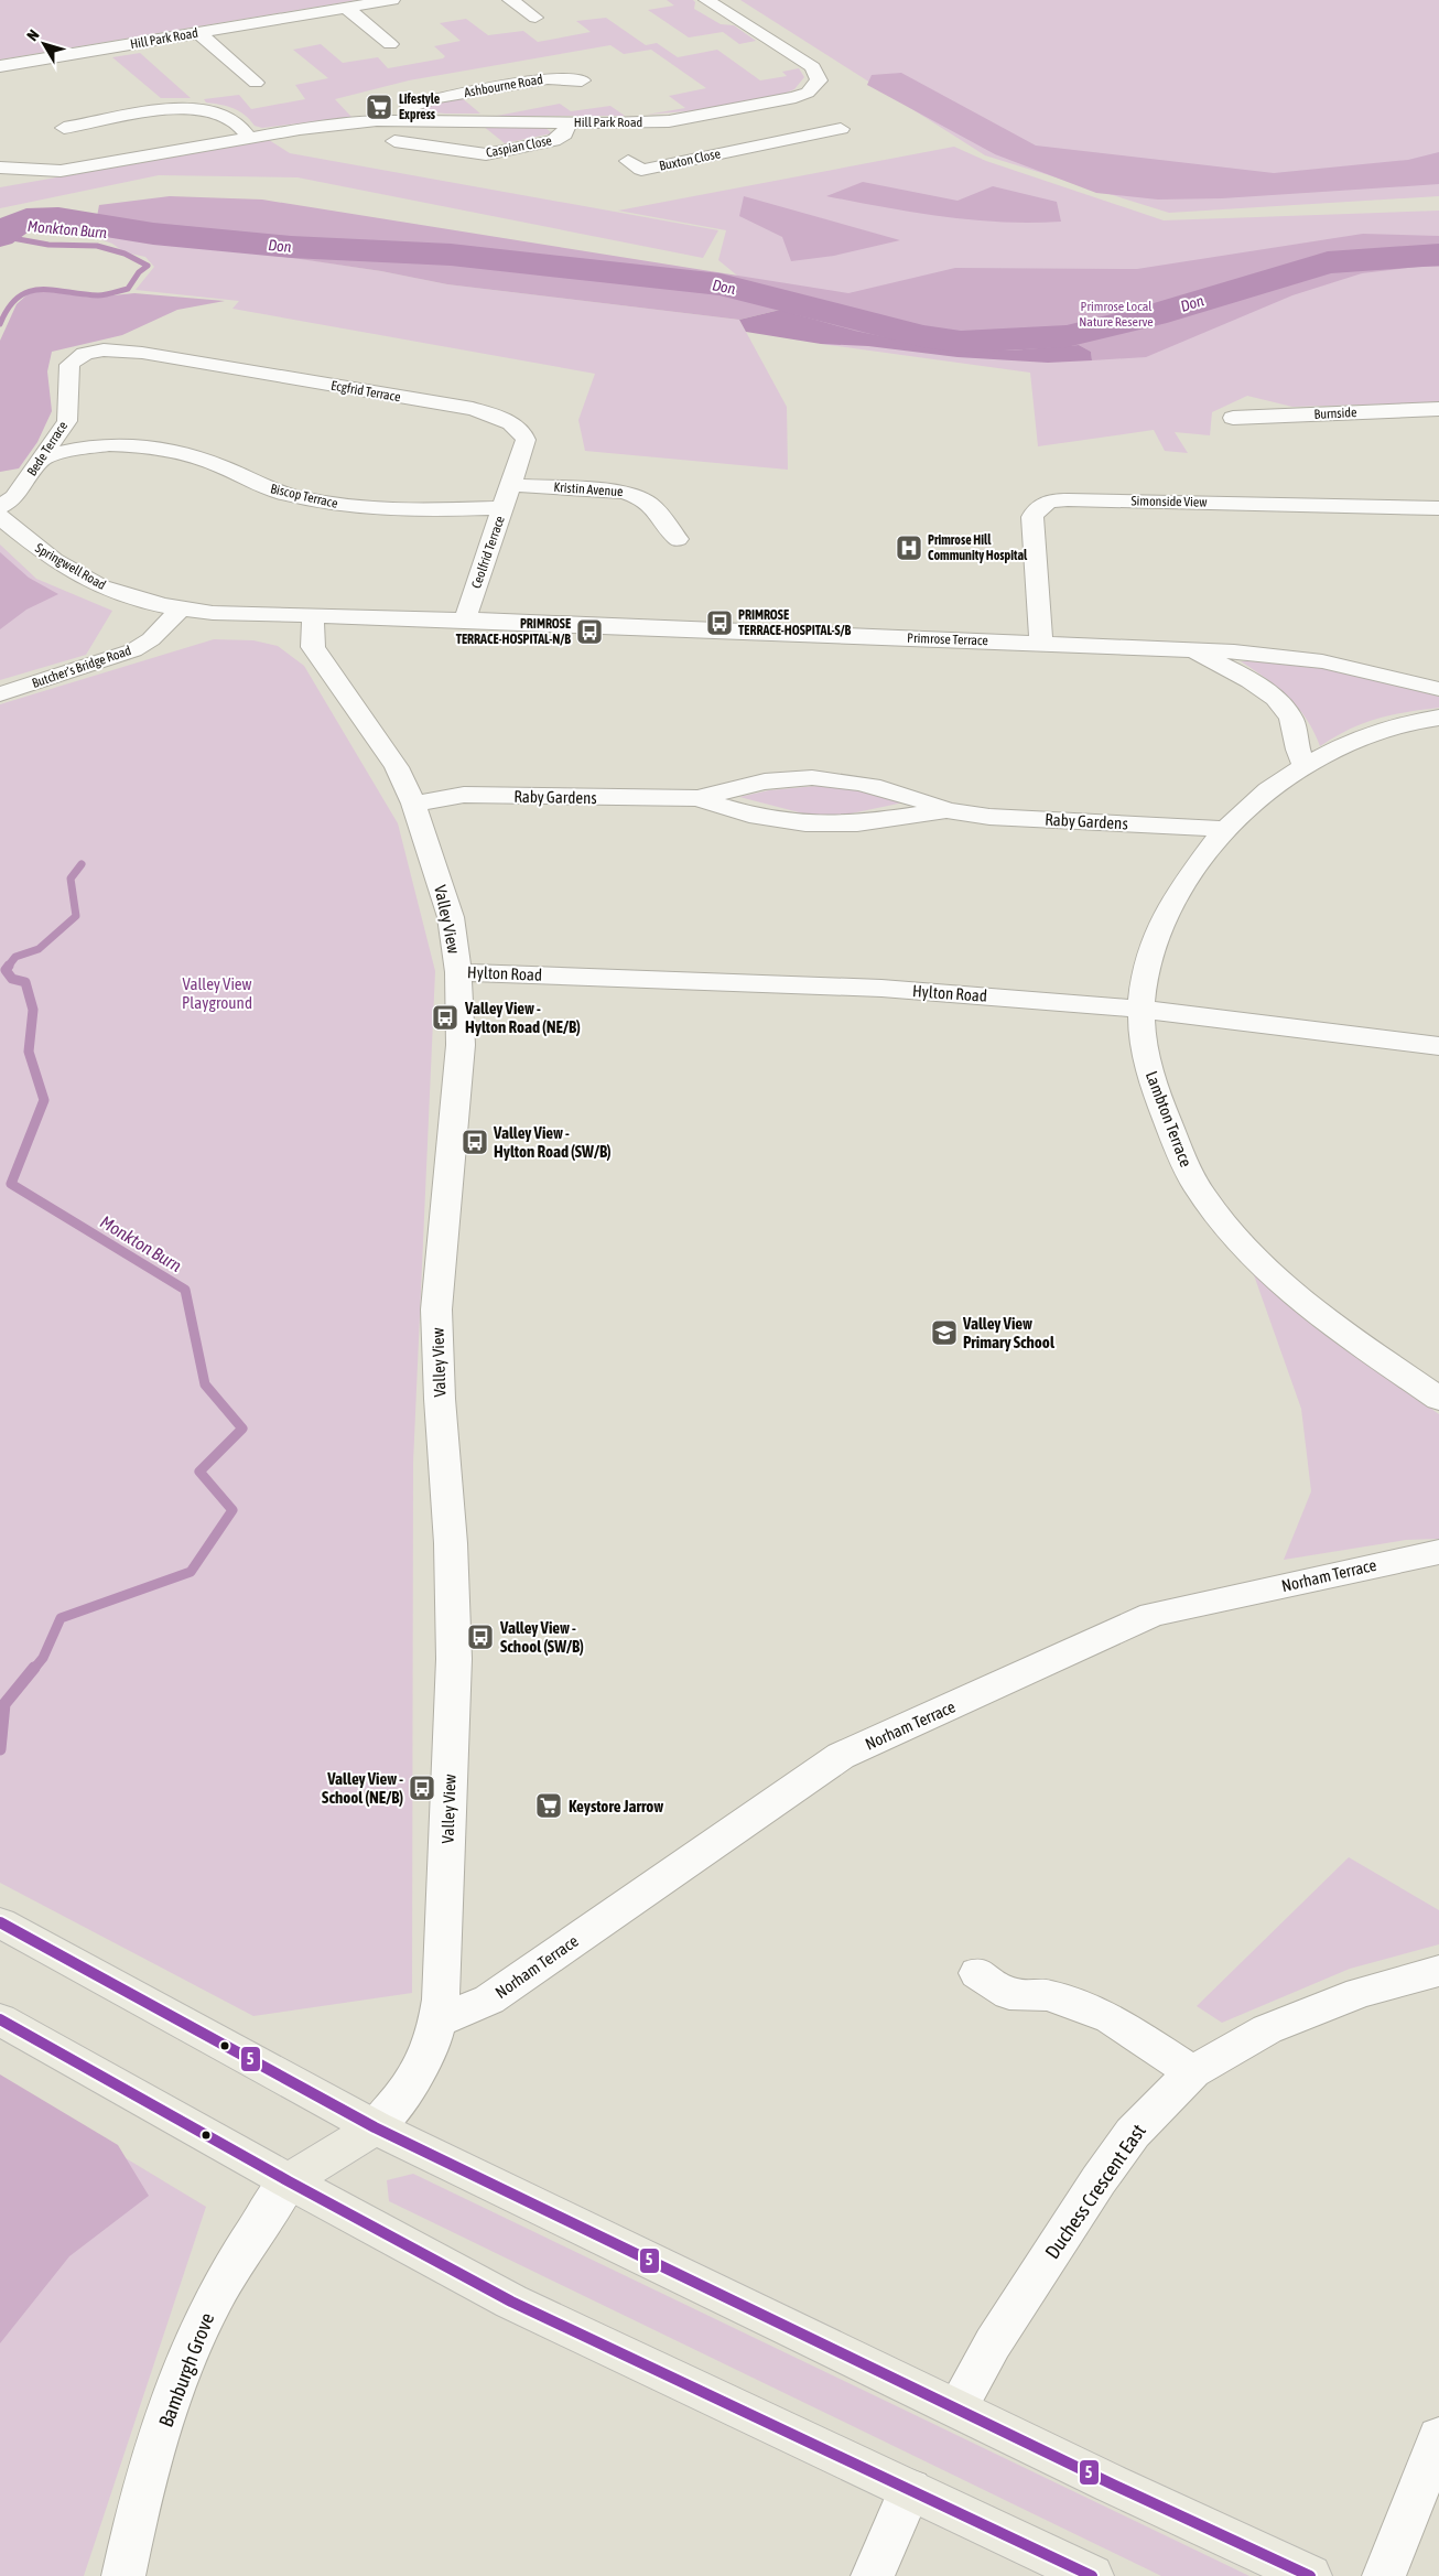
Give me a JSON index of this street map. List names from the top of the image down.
{
  "streets": {
    "street": [
      "Hill Park Road",
      "Ashbourne Road",
      "Caspian Close",
      "Buxton Close",
      "Ecgfrid Terrace",
      "Burnside",
      "Bede Terrace",
      "Kristin Avenue",
      "Biscop Terrace",
      "Simonside View",
      "Ceolfrid Terrace",
      "Springwell Road",
      "Primrose Terrace",
      "Butcher's Bridge Road",
      "Raby Gardens",
      "Valley View",
      "Hylton Road",
      "Lambton Terrace",
      "Norham Terrace",
      "Duchess Crescent East",
      "Bamburgh Grove"
    ]
  },
  "crossings": [
    ["Hill Park Road", "Ashbourne Road"],
    ["Hill Park Road", "Caspian Close"],
    ["Hill Park Road", "Buxton Close"],
    ["Ecgfrid Terrace", "Bede Terrace"],
    ["Ecgfrid Terrace", "Kristin Avenue"],
    ["Ecgfrid Terrace", "Ceolfrid Terrace"],
    ["Bede Terrace", "Biscop Terrace"],
    ["Kristin Avenue", "Ceolfrid Terrace"],
    ["Biscop Terrace", "Ceolfrid Terrace"],
    ["Simonside View", "Primrose Terrace"],
    ["Ceolfrid Terrace", "Primrose Terrace"],
    ["Springwell Road", "Primrose Terrace"],
    ["Springwell Road", "Butcher's Bridge Road"],
    ["Springwell Road", "Valley View"],
    ["Primrose Terrace", "Valley View"],
    ["Raby Gardens", "Valley View"],
    ["Raby Gardens", "Lambton Terrace"],
    ["Valley View", "Hylton Road"],
    ["Valley View", "Norham Terrace"],
    ["Hylton Road", "Lambton Terrace"]
  ],
  "water": ["Monkton Burn", "Don"],
  "parks": ["Primrose Local Nature Reserve", "Valley View Playground"],
  "places": {
    "supermarket": ["Lifestyle Express", "Keystore Jarrow"],
    "hospital": ["Primrose Hill Community Hospital"],
    "bus stop": [
      "PRIMROSE TERRACE-HOSPITAL-S/B",
      "PRIMROSE TERRACE-HOSPITAL-N/B",
      "Valley View - Hylton Road (NE/B)",
      "Valley View - Hylton Road (SW/B)",
      "Valley View - School (SW/B)",
      "Valley View - School (NE/B)"
    ],
    "school or university": ["Valley View Primary School"]
  },
  "lines": ["transit line 5"],
  "north": "top left"
}
